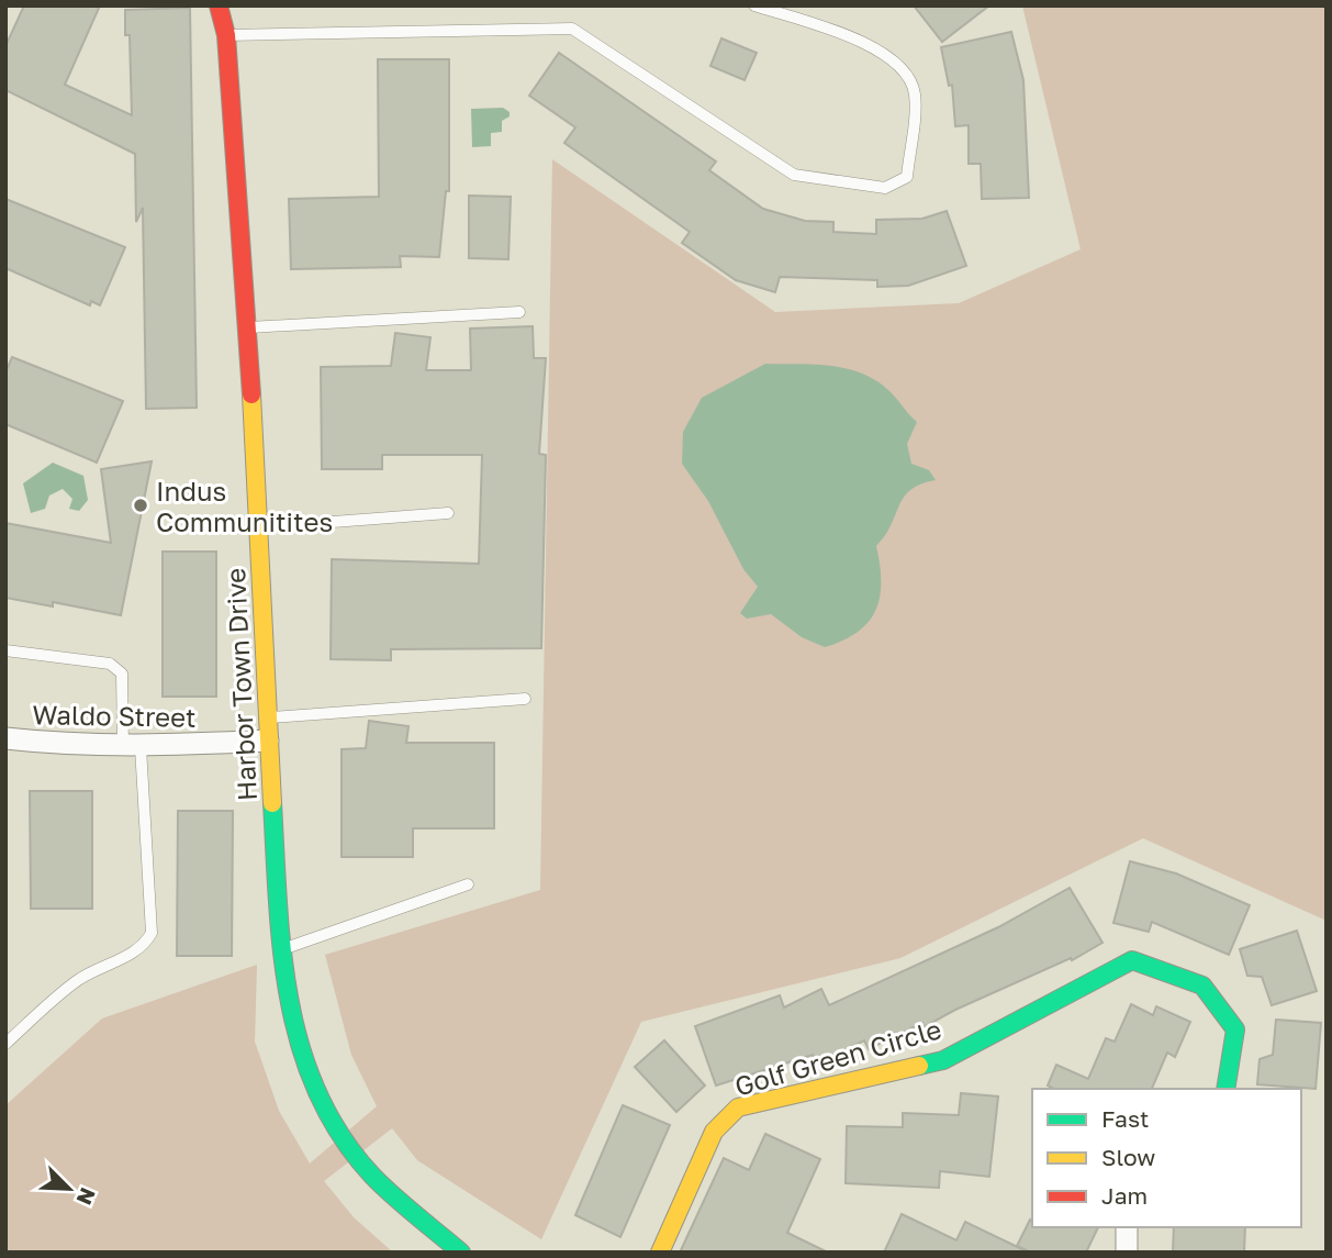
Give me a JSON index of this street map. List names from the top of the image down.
{
  "streets": {
    "street": ["Harbor Town Drive", "Waldo Street", "Golf Green Circle"]
  },
  "crossings": [
    ["Harbor Town Drive", "Waldo Street"]
  ],
  "places": ["Indus Communitites"],
  "legend": ["Fast", "Slow", "Jam"],
  "north": "bottom right"
}
